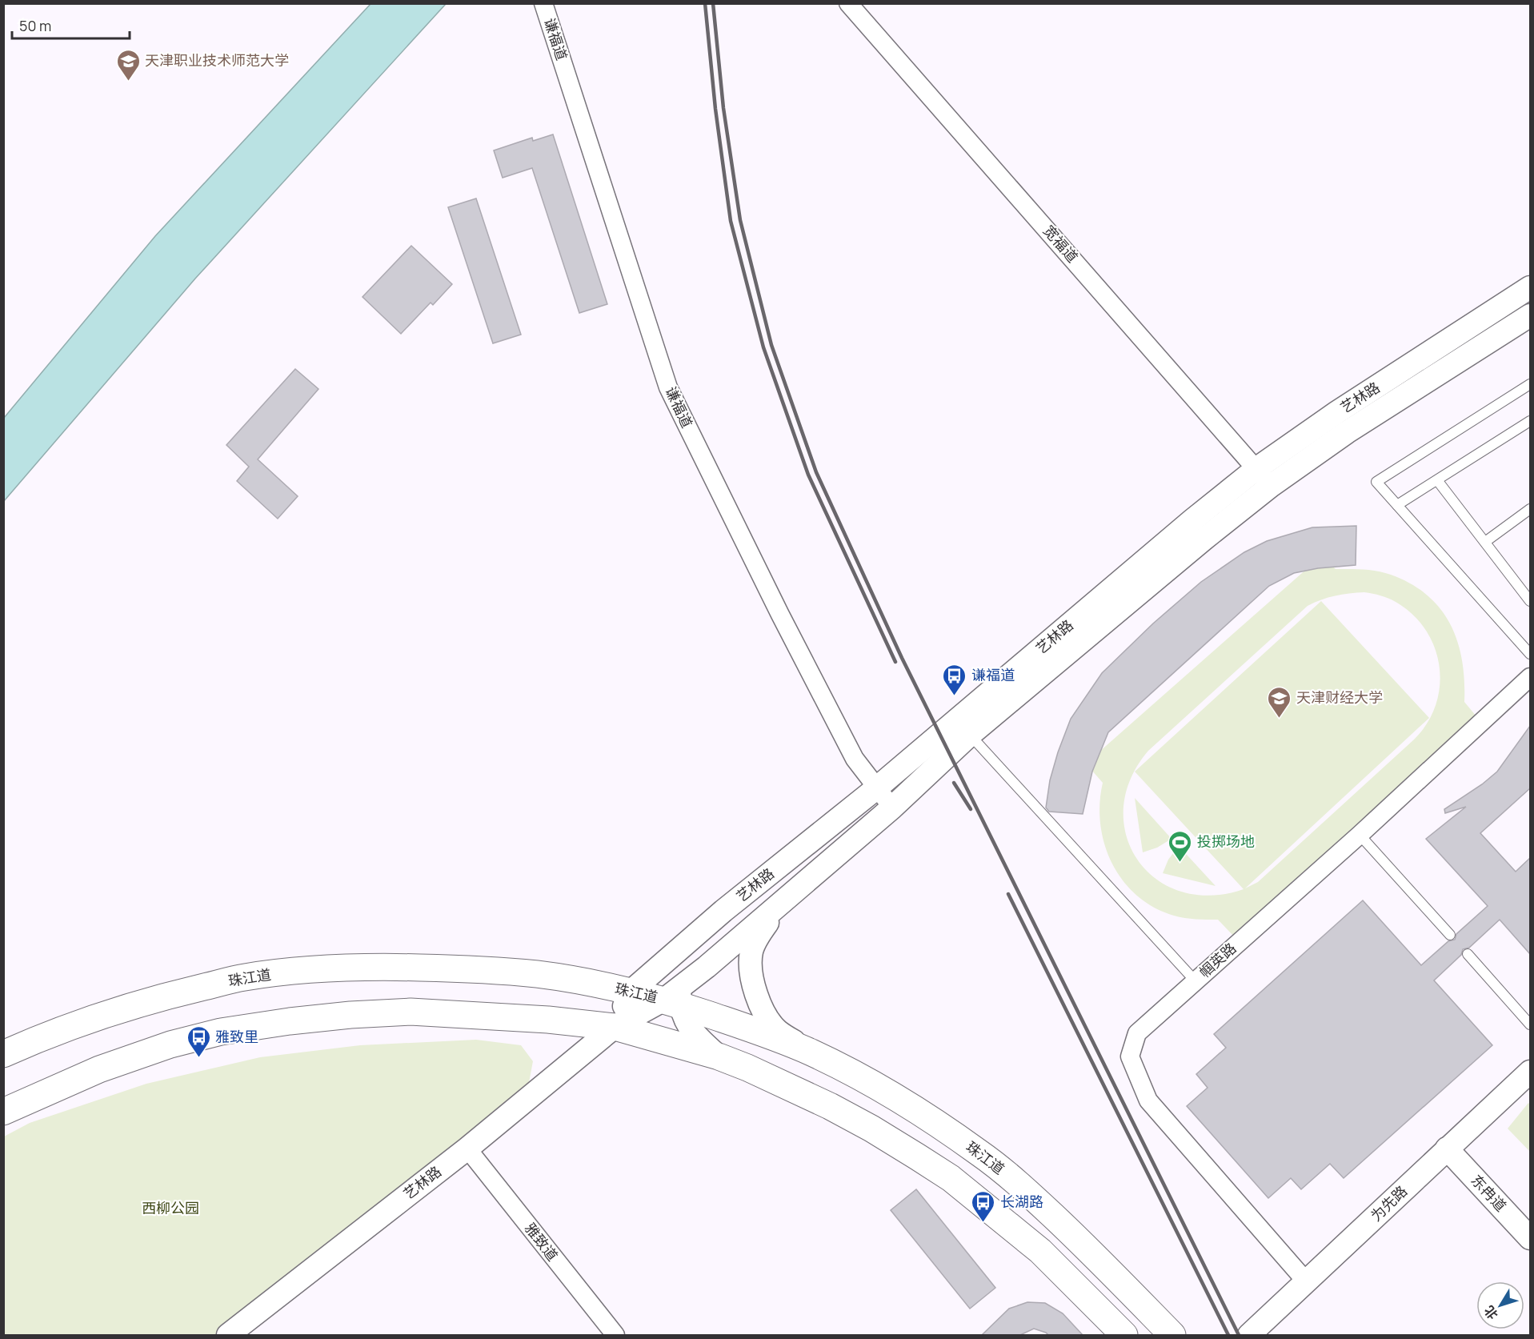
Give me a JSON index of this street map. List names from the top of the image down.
{
  "streets": {
    "main road": ["珠江道"],
    "street": [
      "谦福道",
      "宽福道",
      "艺林路",
      "帼英路",
      "东冉道",
      "为先路",
      "雅致道"
    ]
  },
  "crossings": [
    ["谦福道", "艺林路"],
    ["宽福道", "艺林路"],
    ["艺林路", "珠江道"],
    ["艺林路", "雅致道"],
    ["帼英路", "为先路"],
    ["东冉道", "为先路"]
  ],
  "parks": ["西柳公园"],
  "places": {
    "school or university": ["天津职业技术师范大学", "天津财经大学"],
    "bus stop": ["谦福道", "雅致里", "长湖路"],
    "sports": ["投掷场地"]
  },
  "scale_bar": "50 m",
  "north": "bottom left"
}
